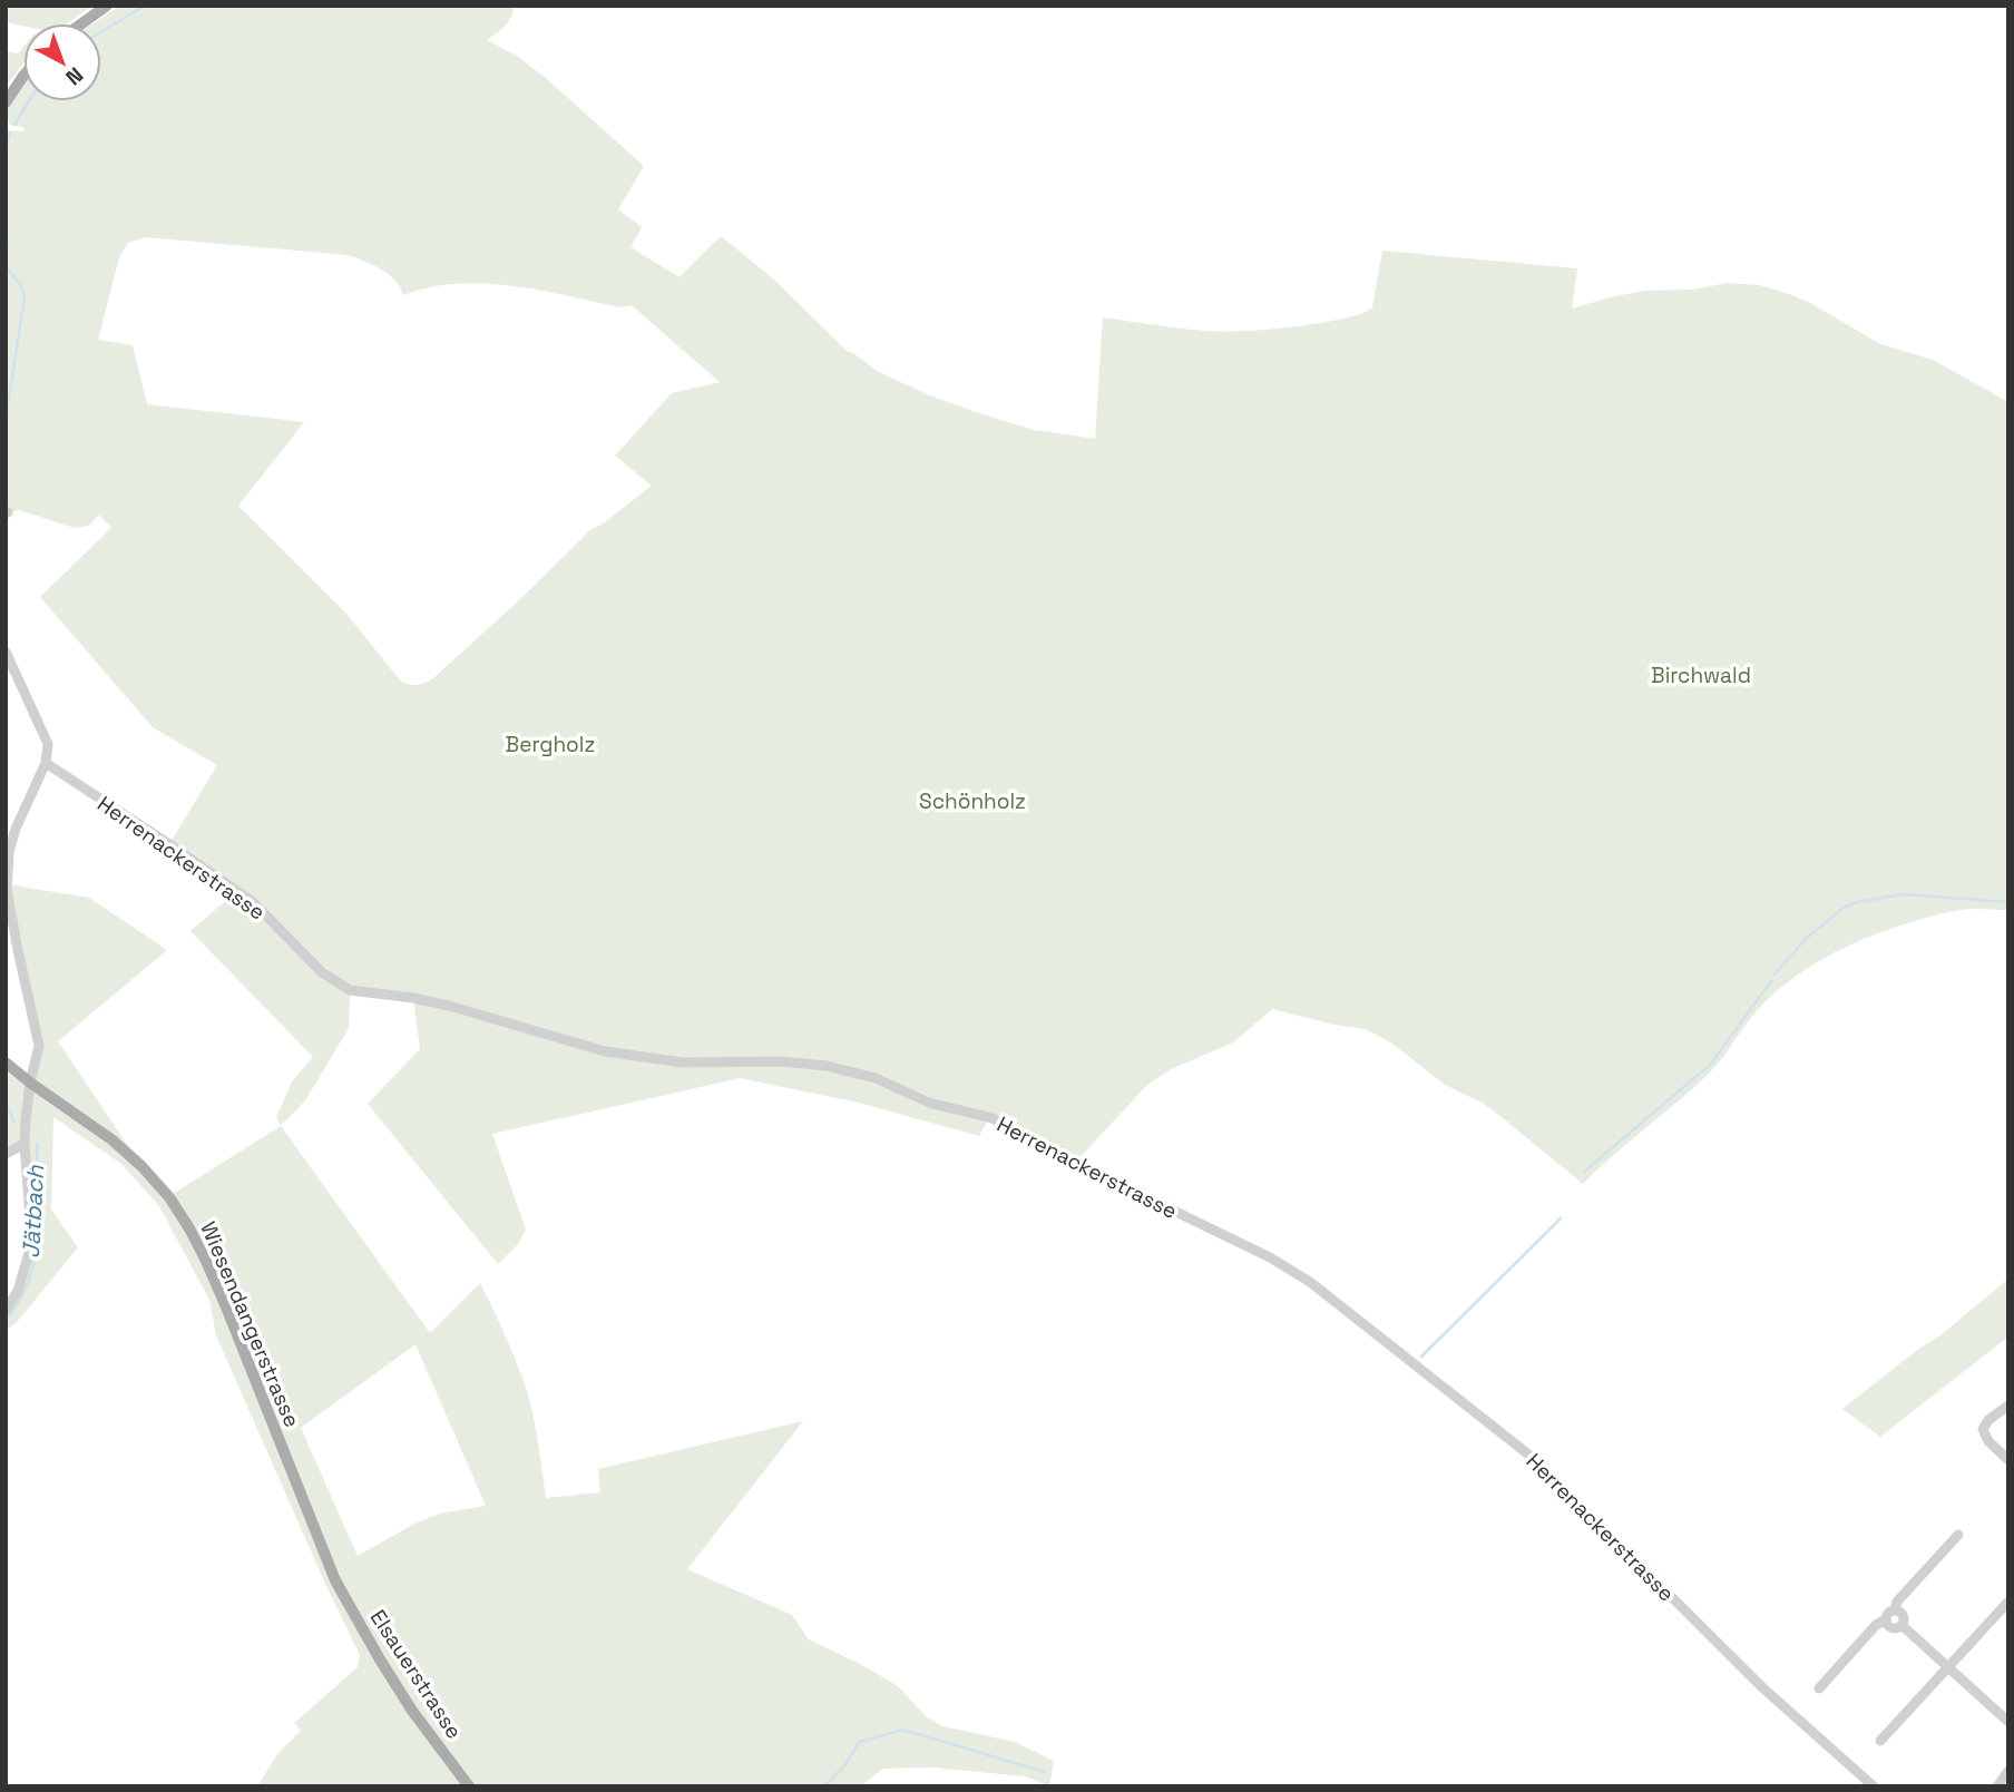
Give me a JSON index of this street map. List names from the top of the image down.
{
  "streets": {
    "main road": ["Wiesendangerstrasse", "Elsauerstrasse"],
    "street": ["Herrenackerstrasse"]
  },
  "crossings": [
    ["Wiesendangerstrasse", "Elsauerstrasse"]
  ],
  "water": ["Jätbach"],
  "parks": ["Birchwald", "Bergholz", "Schönholz"],
  "north": "bottom right"
}
